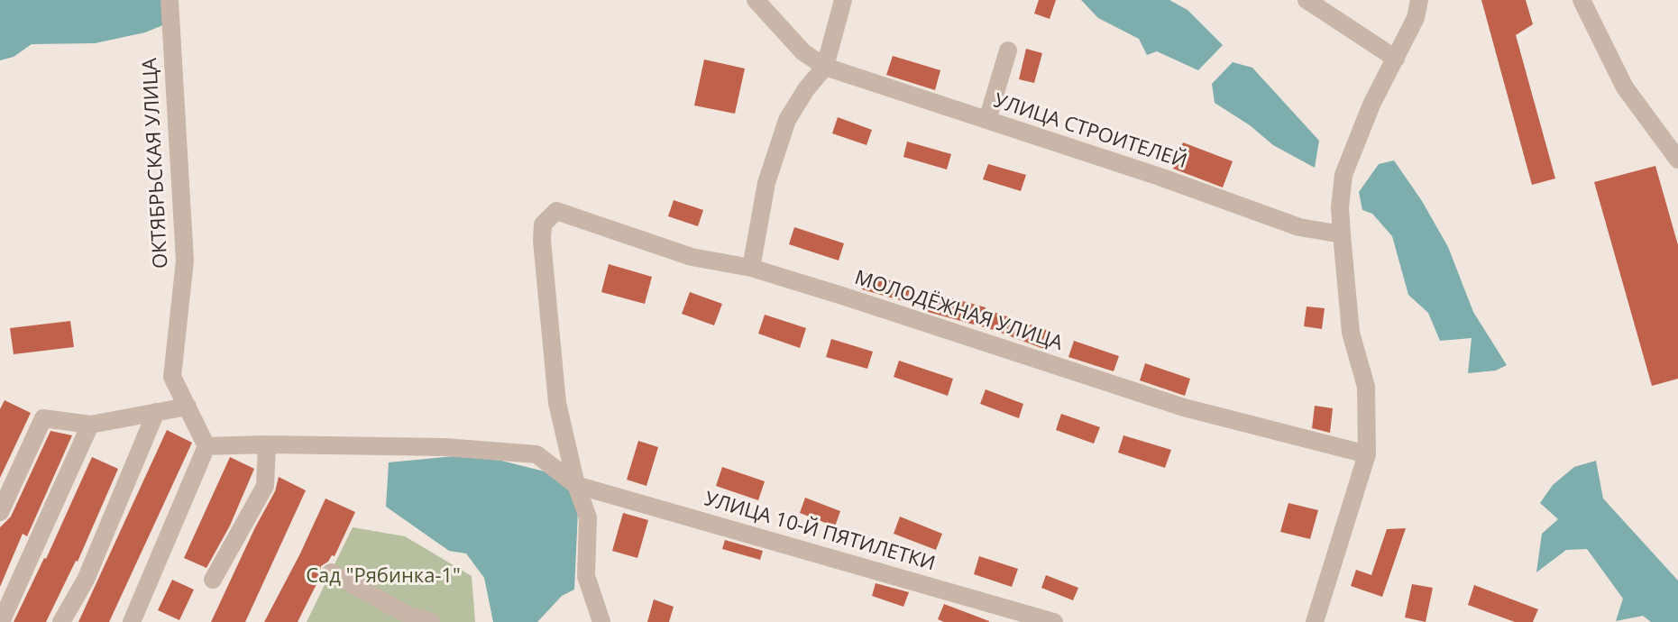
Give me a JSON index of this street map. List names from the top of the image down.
{
  "streets": {
    "street": [
      "УЛИЦА СТРОИТЕЛЕЙ",
      "ОКТЯБРЬСКАЯ УЛИЦА",
      "МОЛОДЁЖНАЯ УЛИЦА",
      "УЛИЦА 10-Й ПЯТИЛЕТКИ"
    ]
  },
  "crossings": [
    ["МОЛОДЁЖНАЯ УЛИЦА", "УЛИЦА 10-Й ПЯТИЛЕТКИ"]
  ],
  "parks": ["Сад \"Рябинка-1\""]
}
